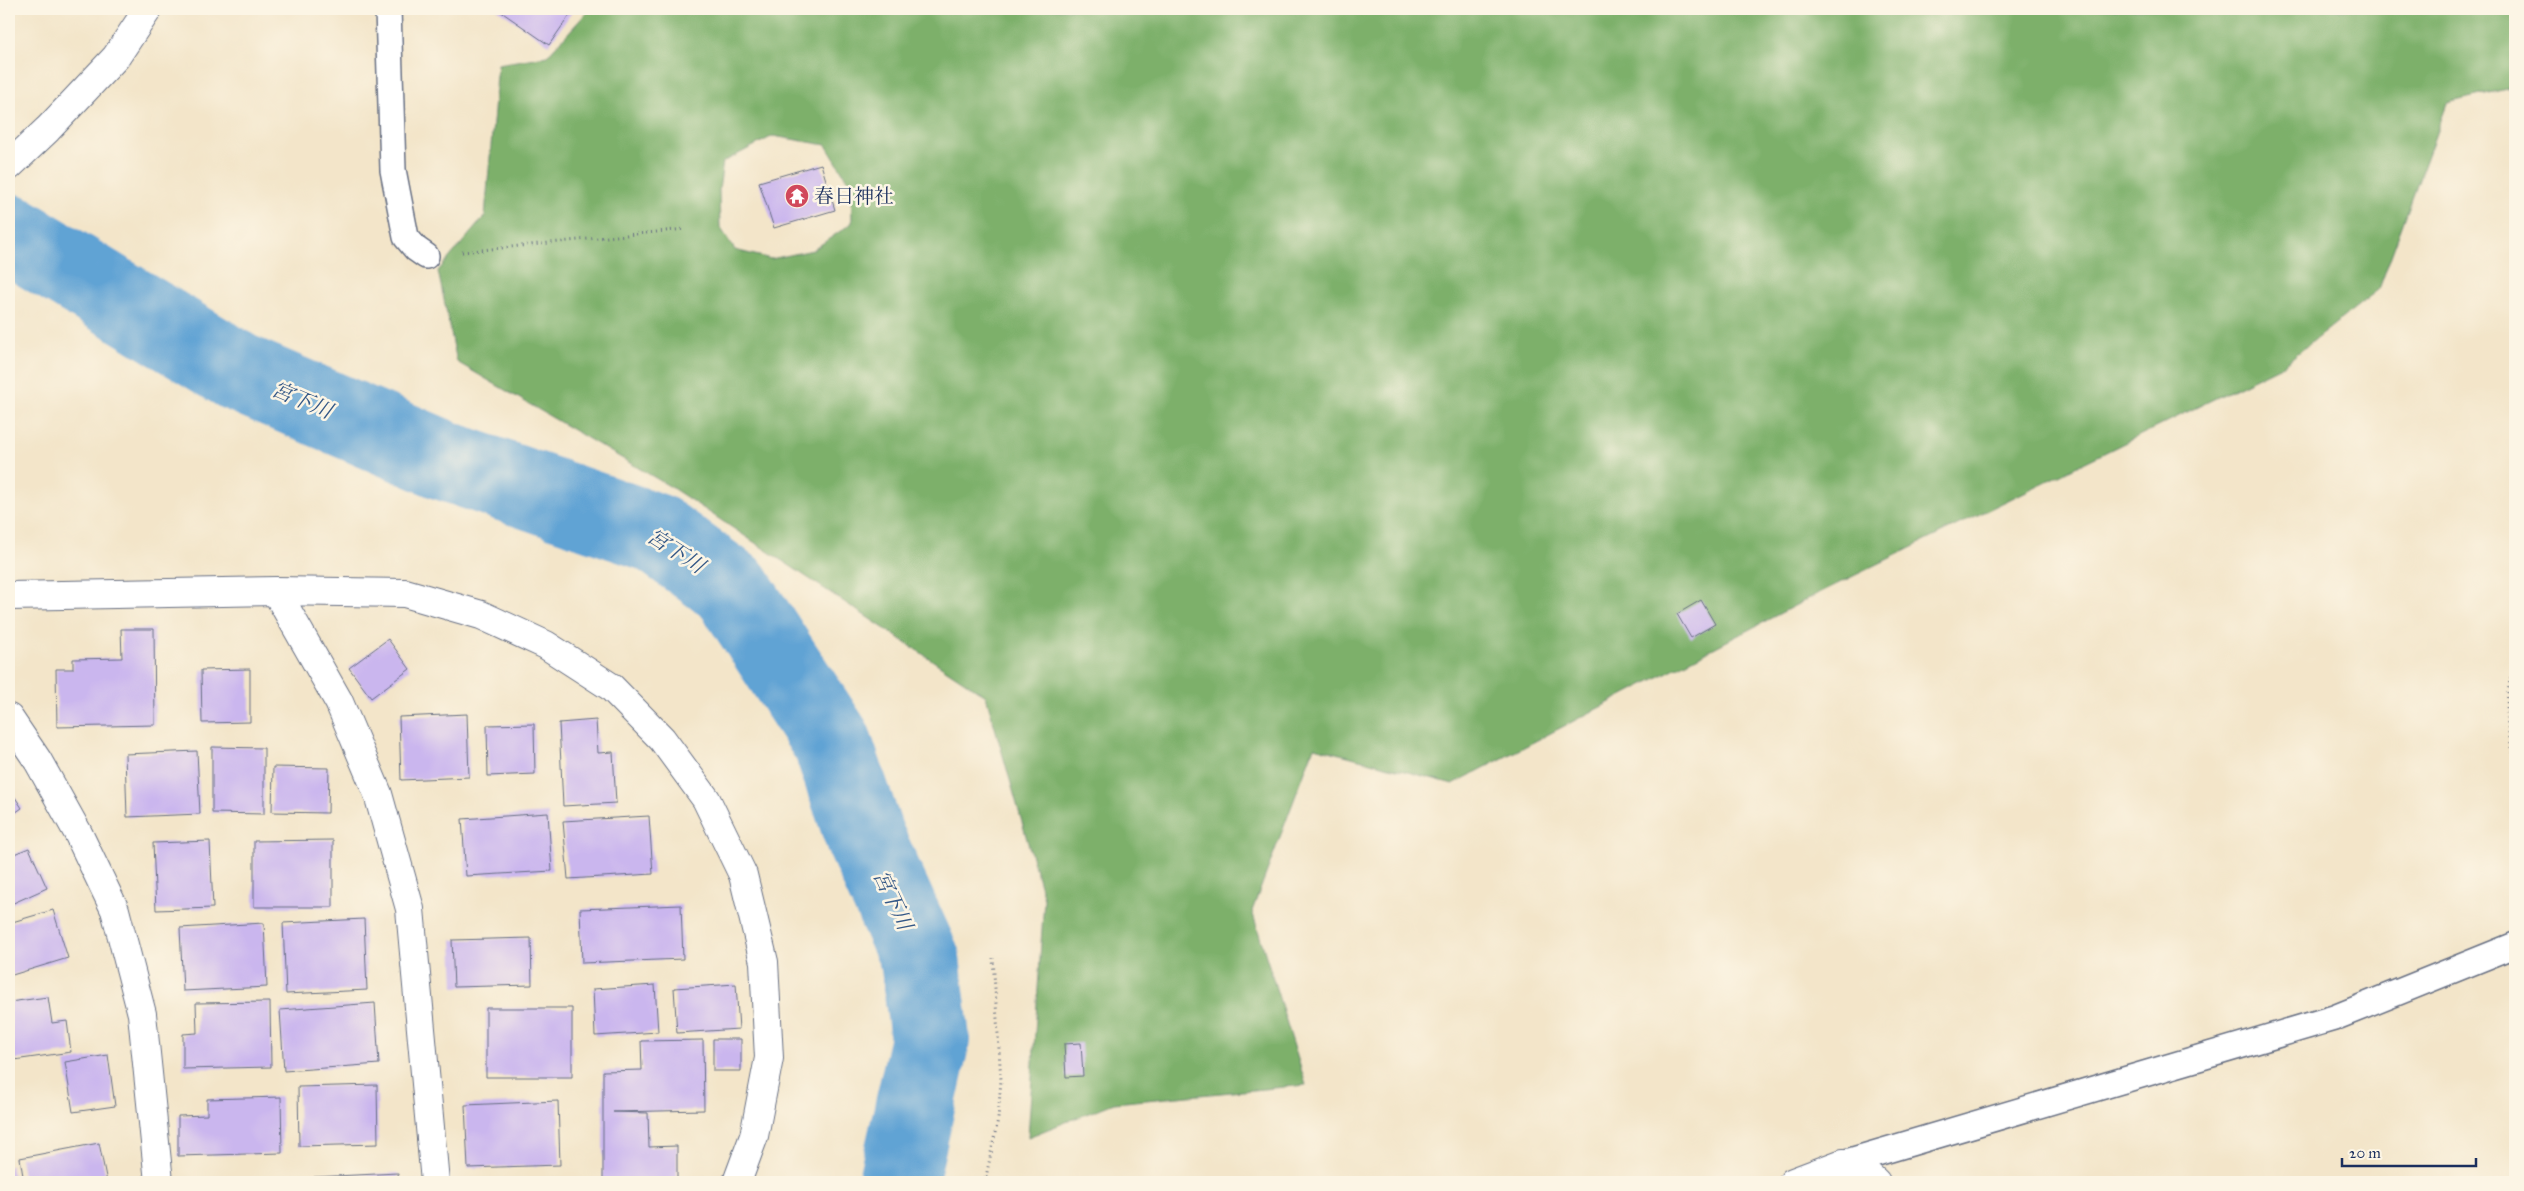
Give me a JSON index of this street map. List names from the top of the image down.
{
  "water": ["宮下川"],
  "places": {
    "temple": ["春日神社"]
  },
  "scale_bar": "20 m"
}
